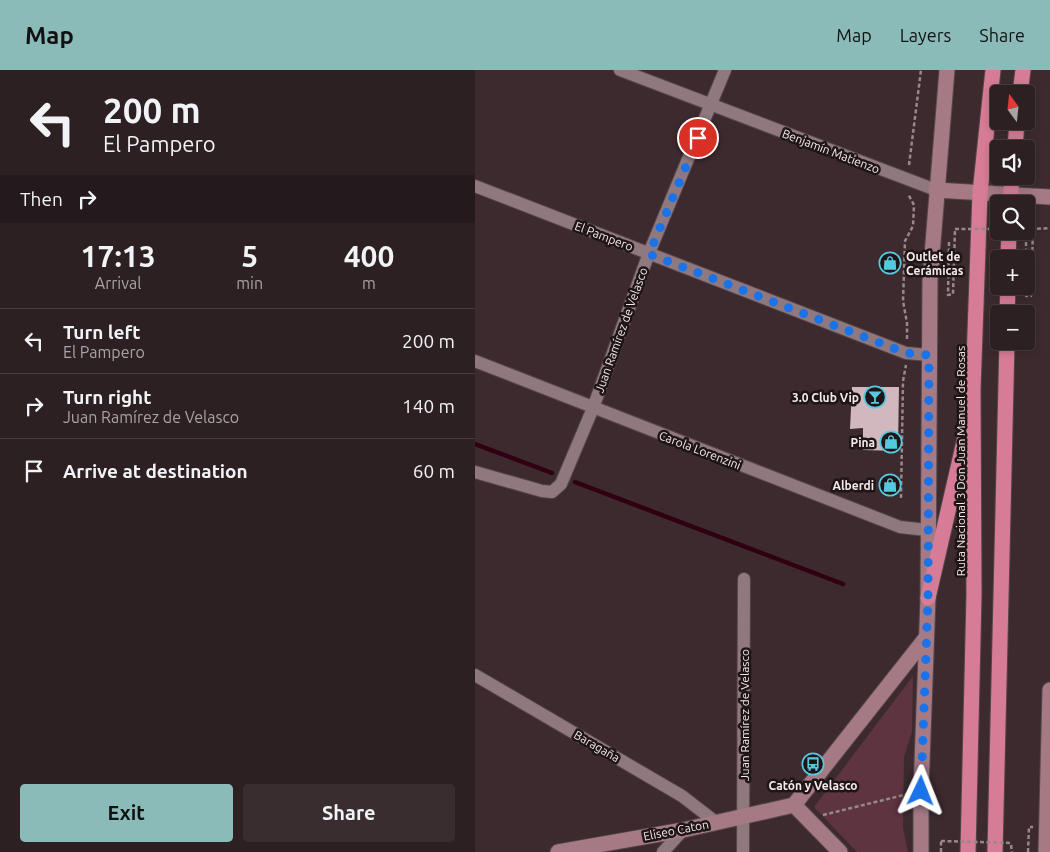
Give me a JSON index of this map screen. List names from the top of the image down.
{
  "streets": {
    "highway": ["Ruta Nacional 3 Don Juan Manuel de Rosas"],
    "street": [
      "Benjamín Matienzo",
      "El Pampero",
      "Juan Ramírez de Velasco",
      "Carola Lorenzini",
      "Baragaña",
      "Eliseo Caton"
    ]
  },
  "crossings": [
    ["Benjamín Matienzo", "Juan Ramírez de Velasco"],
    ["Benjamín Matienzo", "Ruta Nacional 3 Don Juan Manuel de Rosas"],
    ["El Pampero", "Juan Ramírez de Velasco"],
    ["Juan Ramírez de Velasco", "Carola Lorenzini"],
    ["Juan Ramírez de Velasco", "Eliseo Caton"],
    ["Baragaña", "Eliseo Caton"]
  ],
  "places": {
    "shop": ["Outlet de Cerámicas", "Pina", "Alberdi"],
    "bar": ["3.0 Club Vip"],
    "bus stop": ["Catón y Velasco"]
  },
  "north": "top",
  "page": {
    "header": "Map",
    "nav": ["Map", "Layers", "Share"],
    "turn": ["200 m", "El Pampero"],
    "map_buttons": ["+", "−"],
    "then": "Then",
    "eta": [
      "17:13",
      "Arrival",
      "5",
      "min",
      "400",
      "m"
    ],
    "list": [
      {
        "name": "Turn left",
        "note": "El Pampero",
        "value": "200 m"
      },
      {
        "name": "Turn right",
        "note": "Juan Ramírez de Velasco",
        "value": "140 m"
      },
      {
        "name": "Arrive at destination",
        "value": "60 m"
      }
    ],
    "buttons": ["Exit", "Share"]
  }
}
